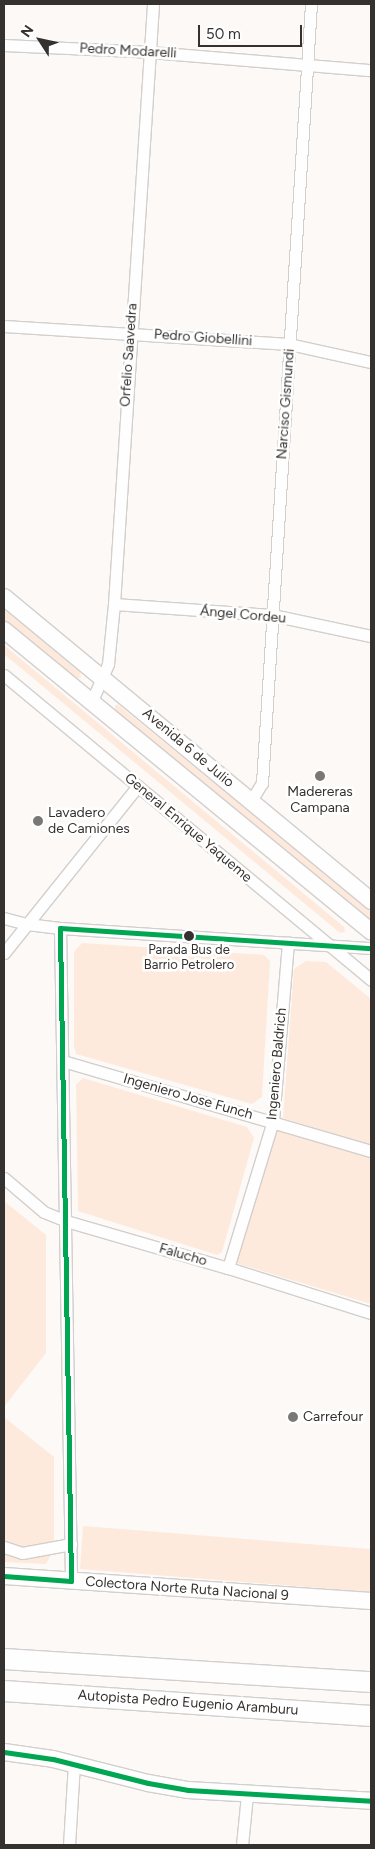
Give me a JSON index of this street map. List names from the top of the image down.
{
  "streets": {
    "highway": ["Autopista Pedro Eugenio Aramburu"],
    "main road": ["Avenida 6 de Julio", "Colectora Norte Ruta Nacional 9"],
    "street": [
      "Pedro Modarelli",
      "Pedro Giobellini",
      "Orfelio Saavedra",
      "Narciso Gismundi",
      "Ángel Cordeu",
      "General Enrique Yaqueme",
      "Ingeniero Baldrich",
      "Ingeniero Jose Funch",
      "Falucho"
    ]
  },
  "crossings": [
    ["Pedro Modarelli", "Orfelio Saavedra"],
    ["Pedro Modarelli", "Narciso Gismundi"],
    ["Pedro Giobellini", "Orfelio Saavedra"],
    ["Pedro Giobellini", "Narciso Gismundi"],
    ["Orfelio Saavedra", "Ángel Cordeu"],
    ["Orfelio Saavedra", "Avenida 6 de Julio"],
    ["Narciso Gismundi", "Ángel Cordeu"],
    ["Narciso Gismundi", "Avenida 6 de Julio"],
    ["Ingeniero Baldrich", "Ingeniero Jose Funch"],
    ["Ingeniero Baldrich", "Falucho"]
  ],
  "places": [
    "Madereras Campana",
    "Lavadero de Camiones",
    "Parada Bus de Barrio Petrolero",
    "Carrefour"
  ],
  "scale_bar": "50 m",
  "north": "top left"
}
